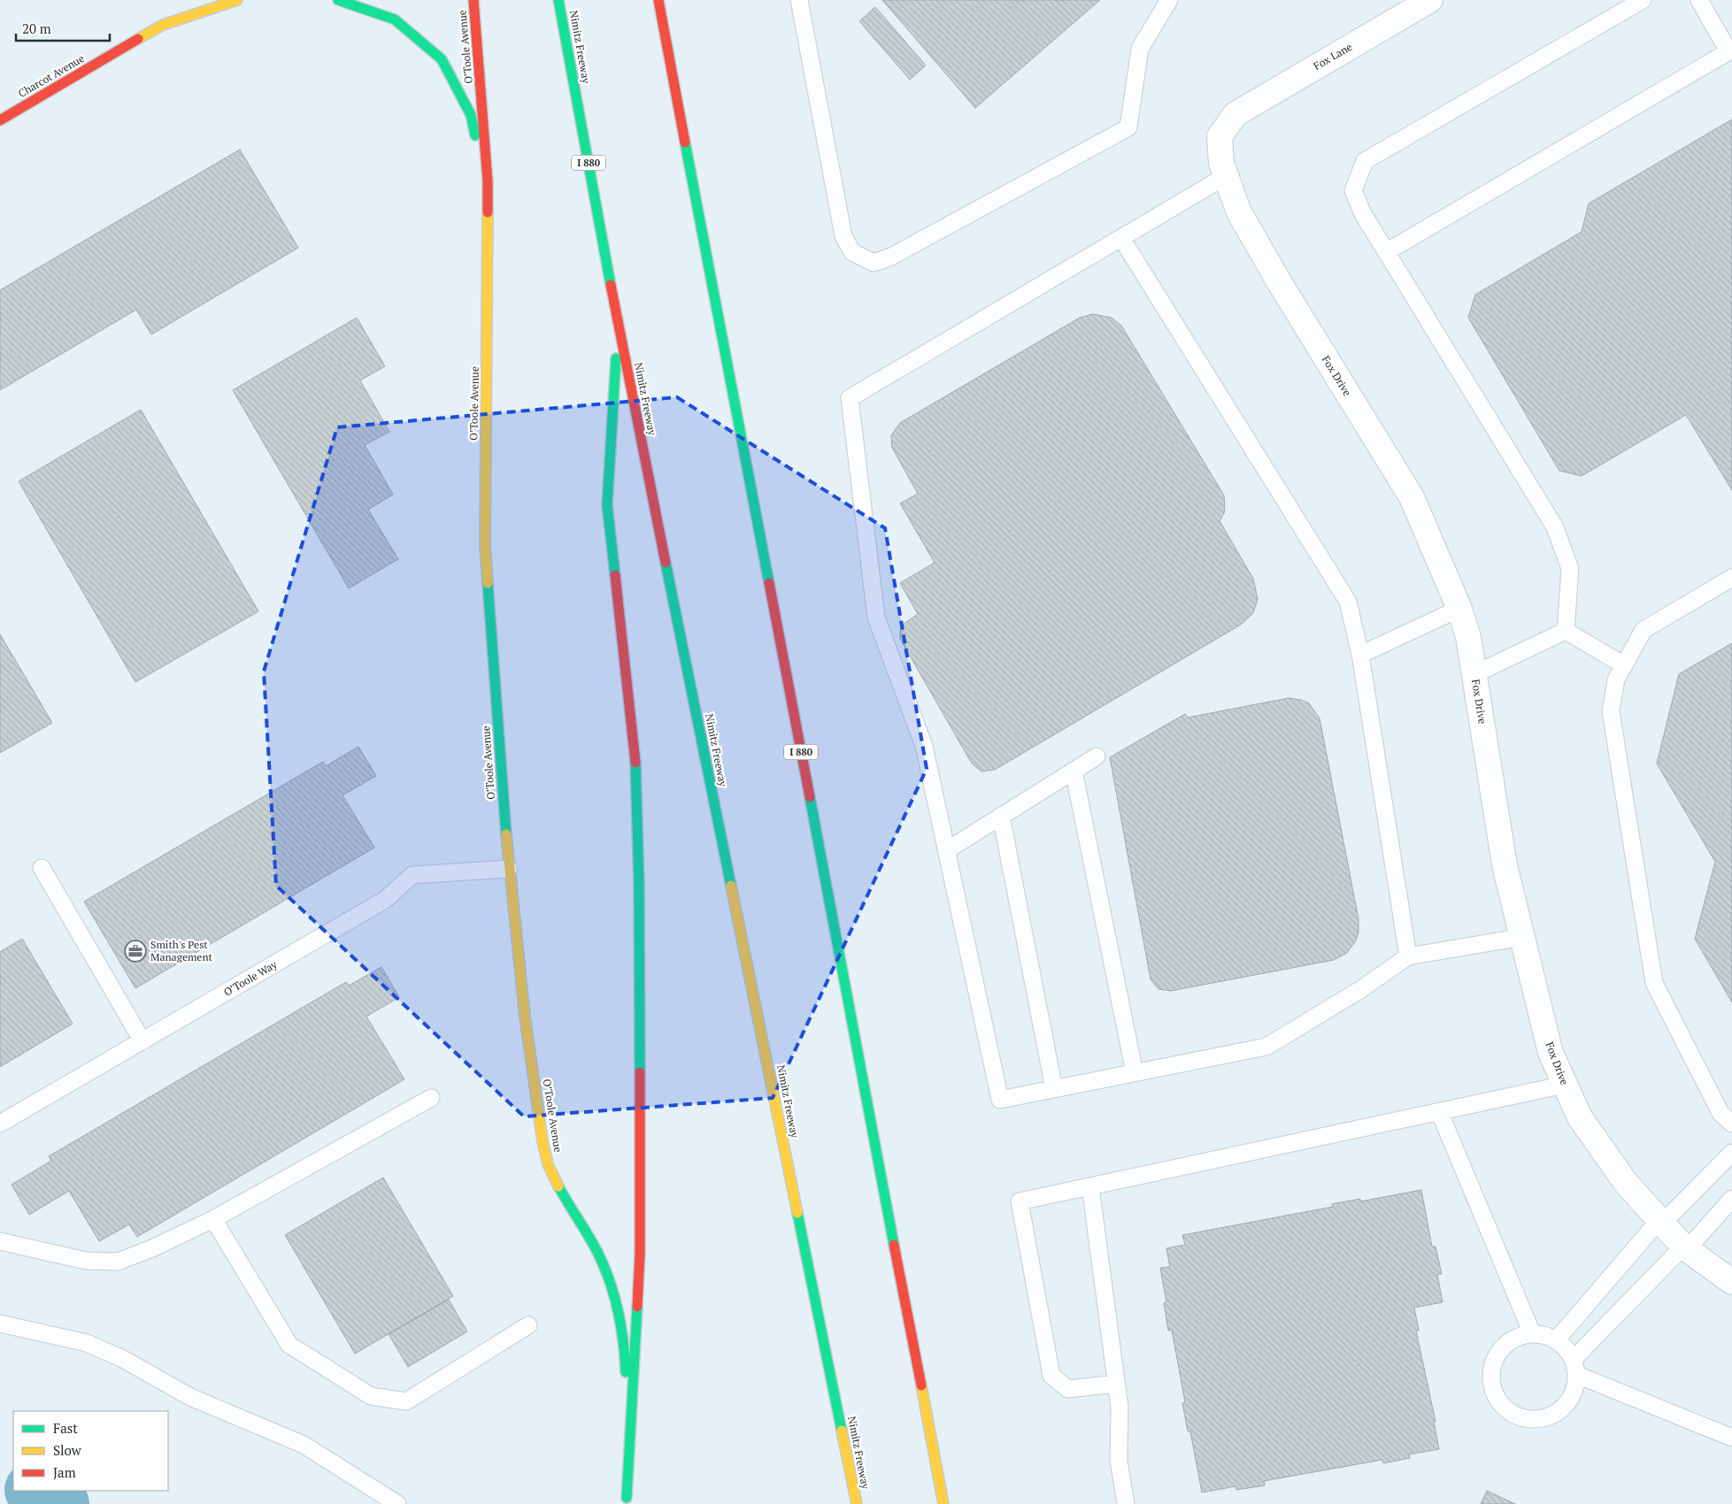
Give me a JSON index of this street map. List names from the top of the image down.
{
  "streets": {
    "main road": [
      "O’Toole Avenue",
      "Nimitz Freeway",
      "Charcot Avenue",
      "I 880"
    ],
    "street": ["Fox Lane", "Fox Drive"],
    "lane": ["O’Toole Way"]
  },
  "crossings": [
    ["O’Toole Avenue", "O’Toole Way"],
    ["Fox Lane", "Fox Drive"]
  ],
  "places": {
    "office": ["Smith's Pest Management"]
  },
  "legend": ["Fast", "Slow", "Jam"],
  "scale_bar": "20 m"
}
